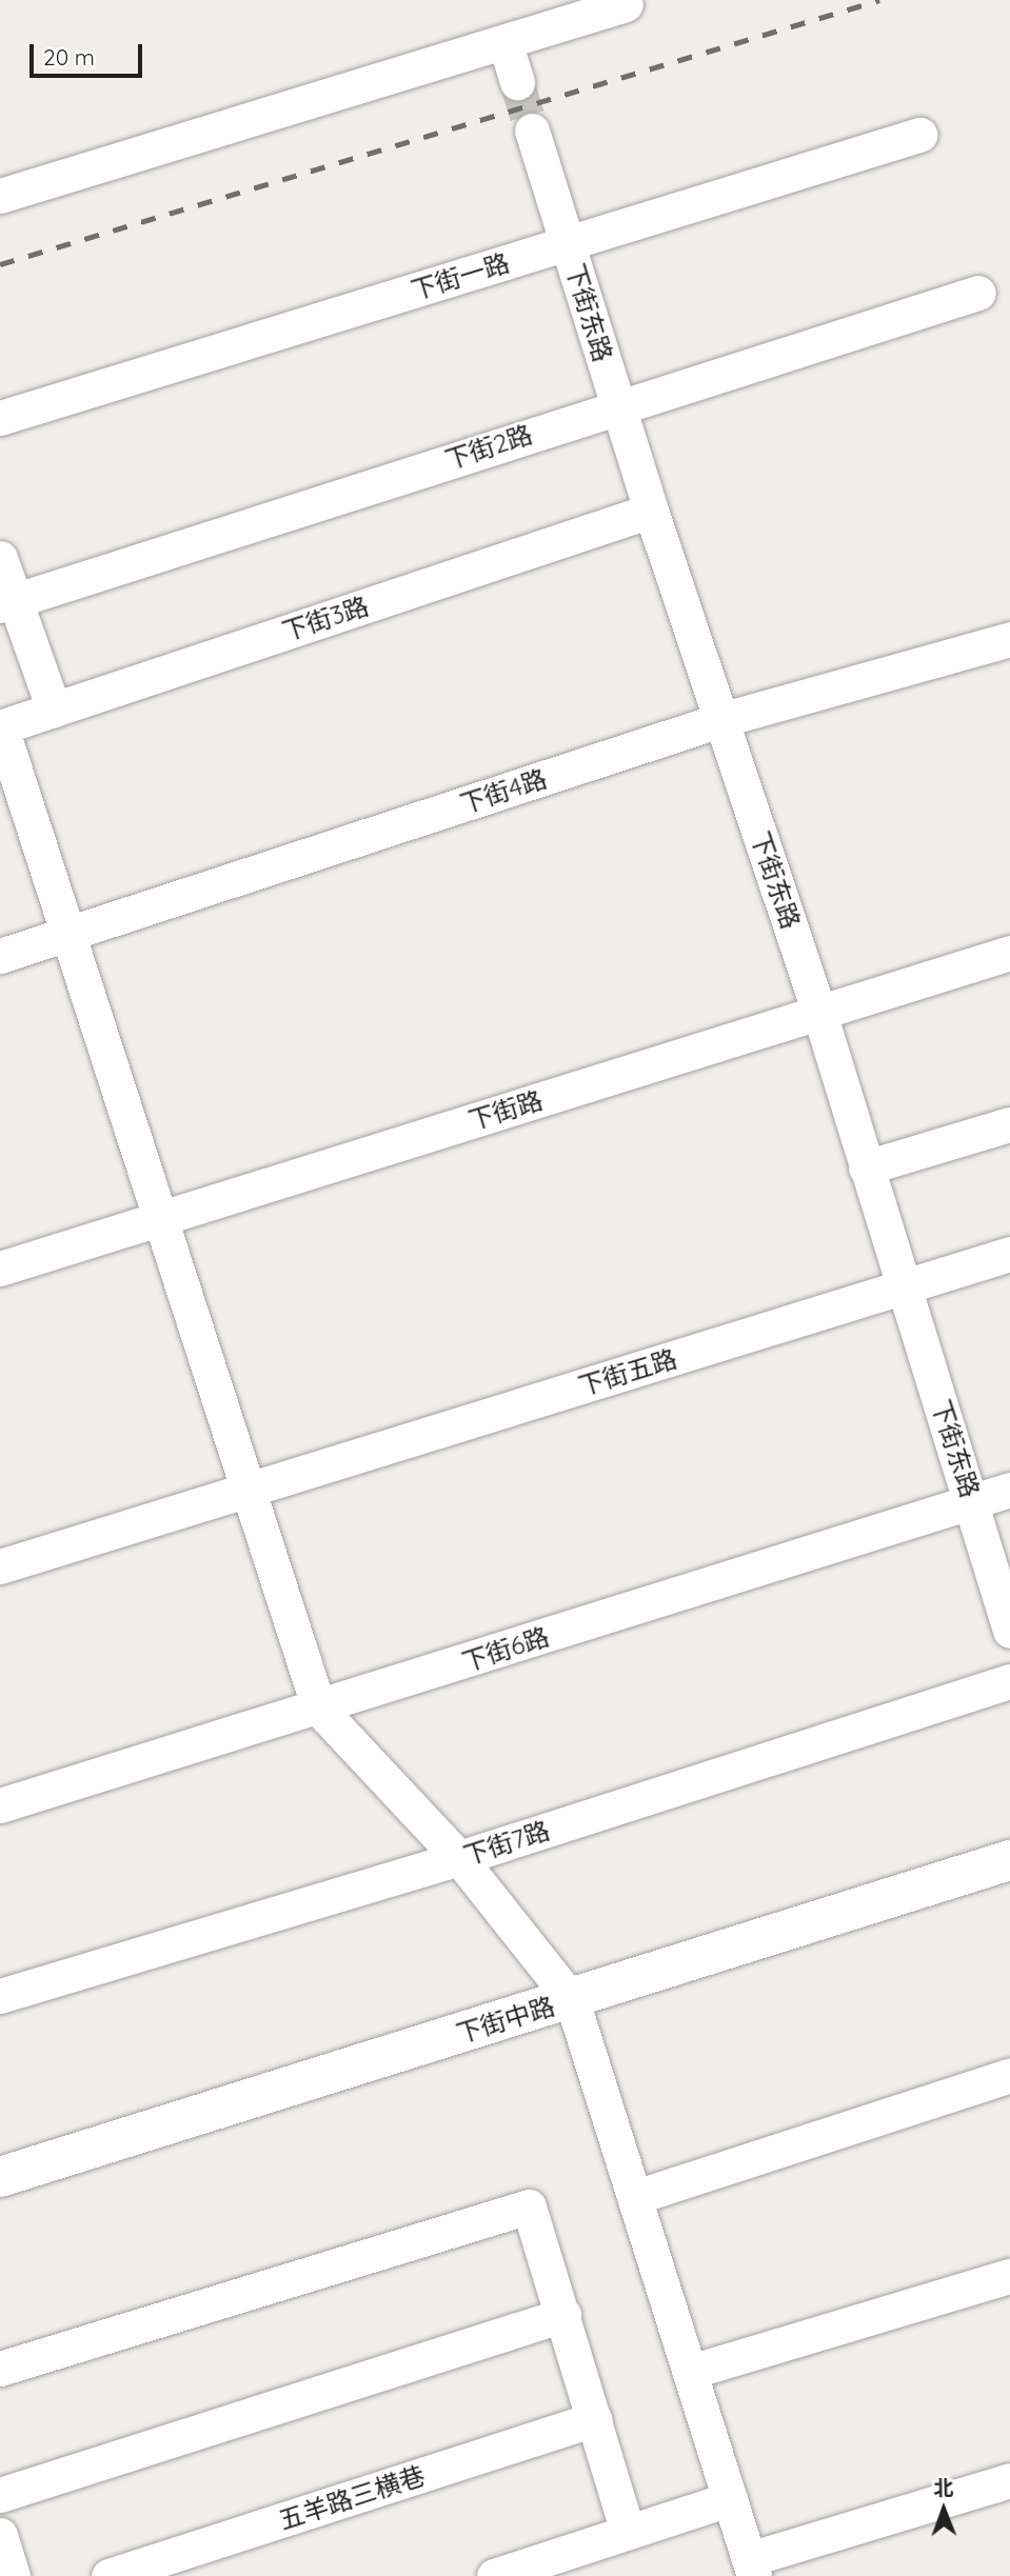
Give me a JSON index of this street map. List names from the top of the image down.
{
  "streets": {
    "street": [
      "下街一路",
      "下街东路",
      "下街2路",
      "下街3路",
      "下街4路",
      "下街路",
      "下街五路",
      "下街6路",
      "下街7路",
      "下街中路",
      "五羊路三横巷"
    ]
  },
  "crossings": [
    ["下街一路", "下街东路"],
    ["下街东路", "下街2路"],
    ["下街东路", "下街3路"],
    ["下街东路", "下街4路"],
    ["下街东路", "下街路"],
    ["下街东路", "下街五路"],
    ["下街东路", "下街6路"]
  ],
  "scale_bar": "20 m",
  "north": "top"
}
